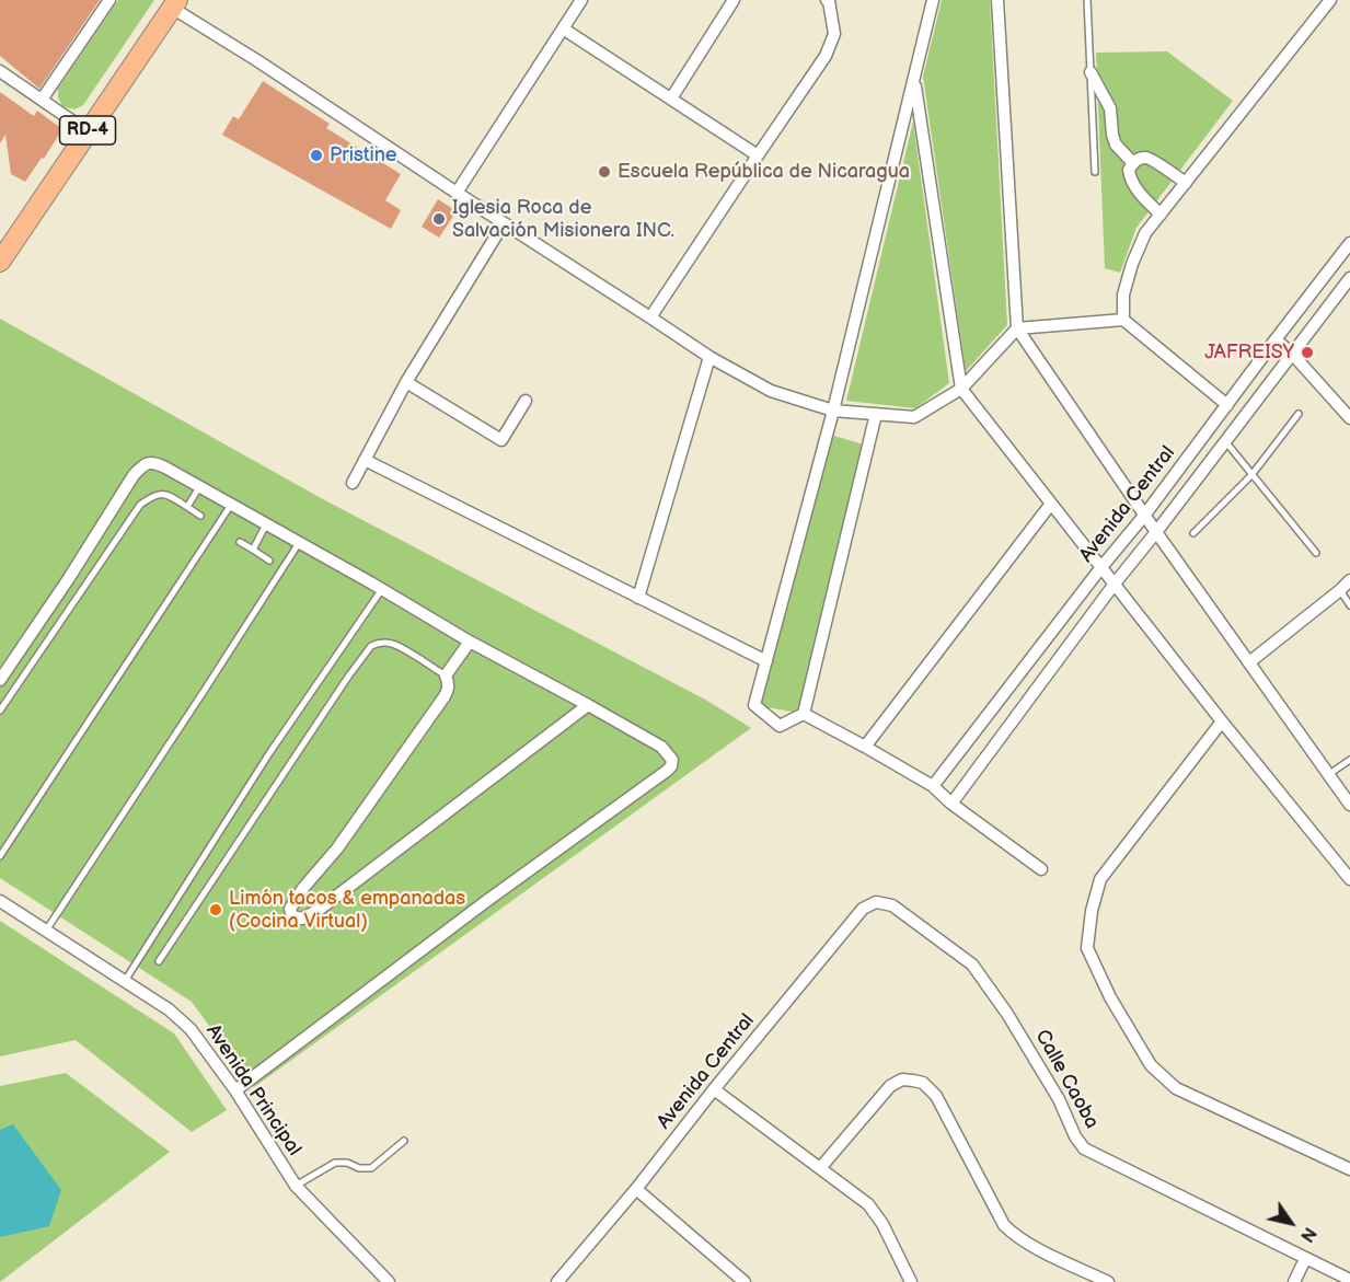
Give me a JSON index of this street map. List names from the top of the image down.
{
  "streets": {
    "main road": ["RD-4"],
    "street": ["Avenida Central", "Calle Caoba", "Avenida Principal"]
  },
  "crossings": [
    ["Avenida Central", "Calle Caoba"]
  ],
  "places": [
    "Pristine",
    "Escuela República de Nicaragua",
    "Iglesia Roca de Salvación Misionera INC.",
    "JAFREISY",
    "Limón tacos & empanadas (Cocina Virtual)"
  ],
  "north": "bottom right"
}
